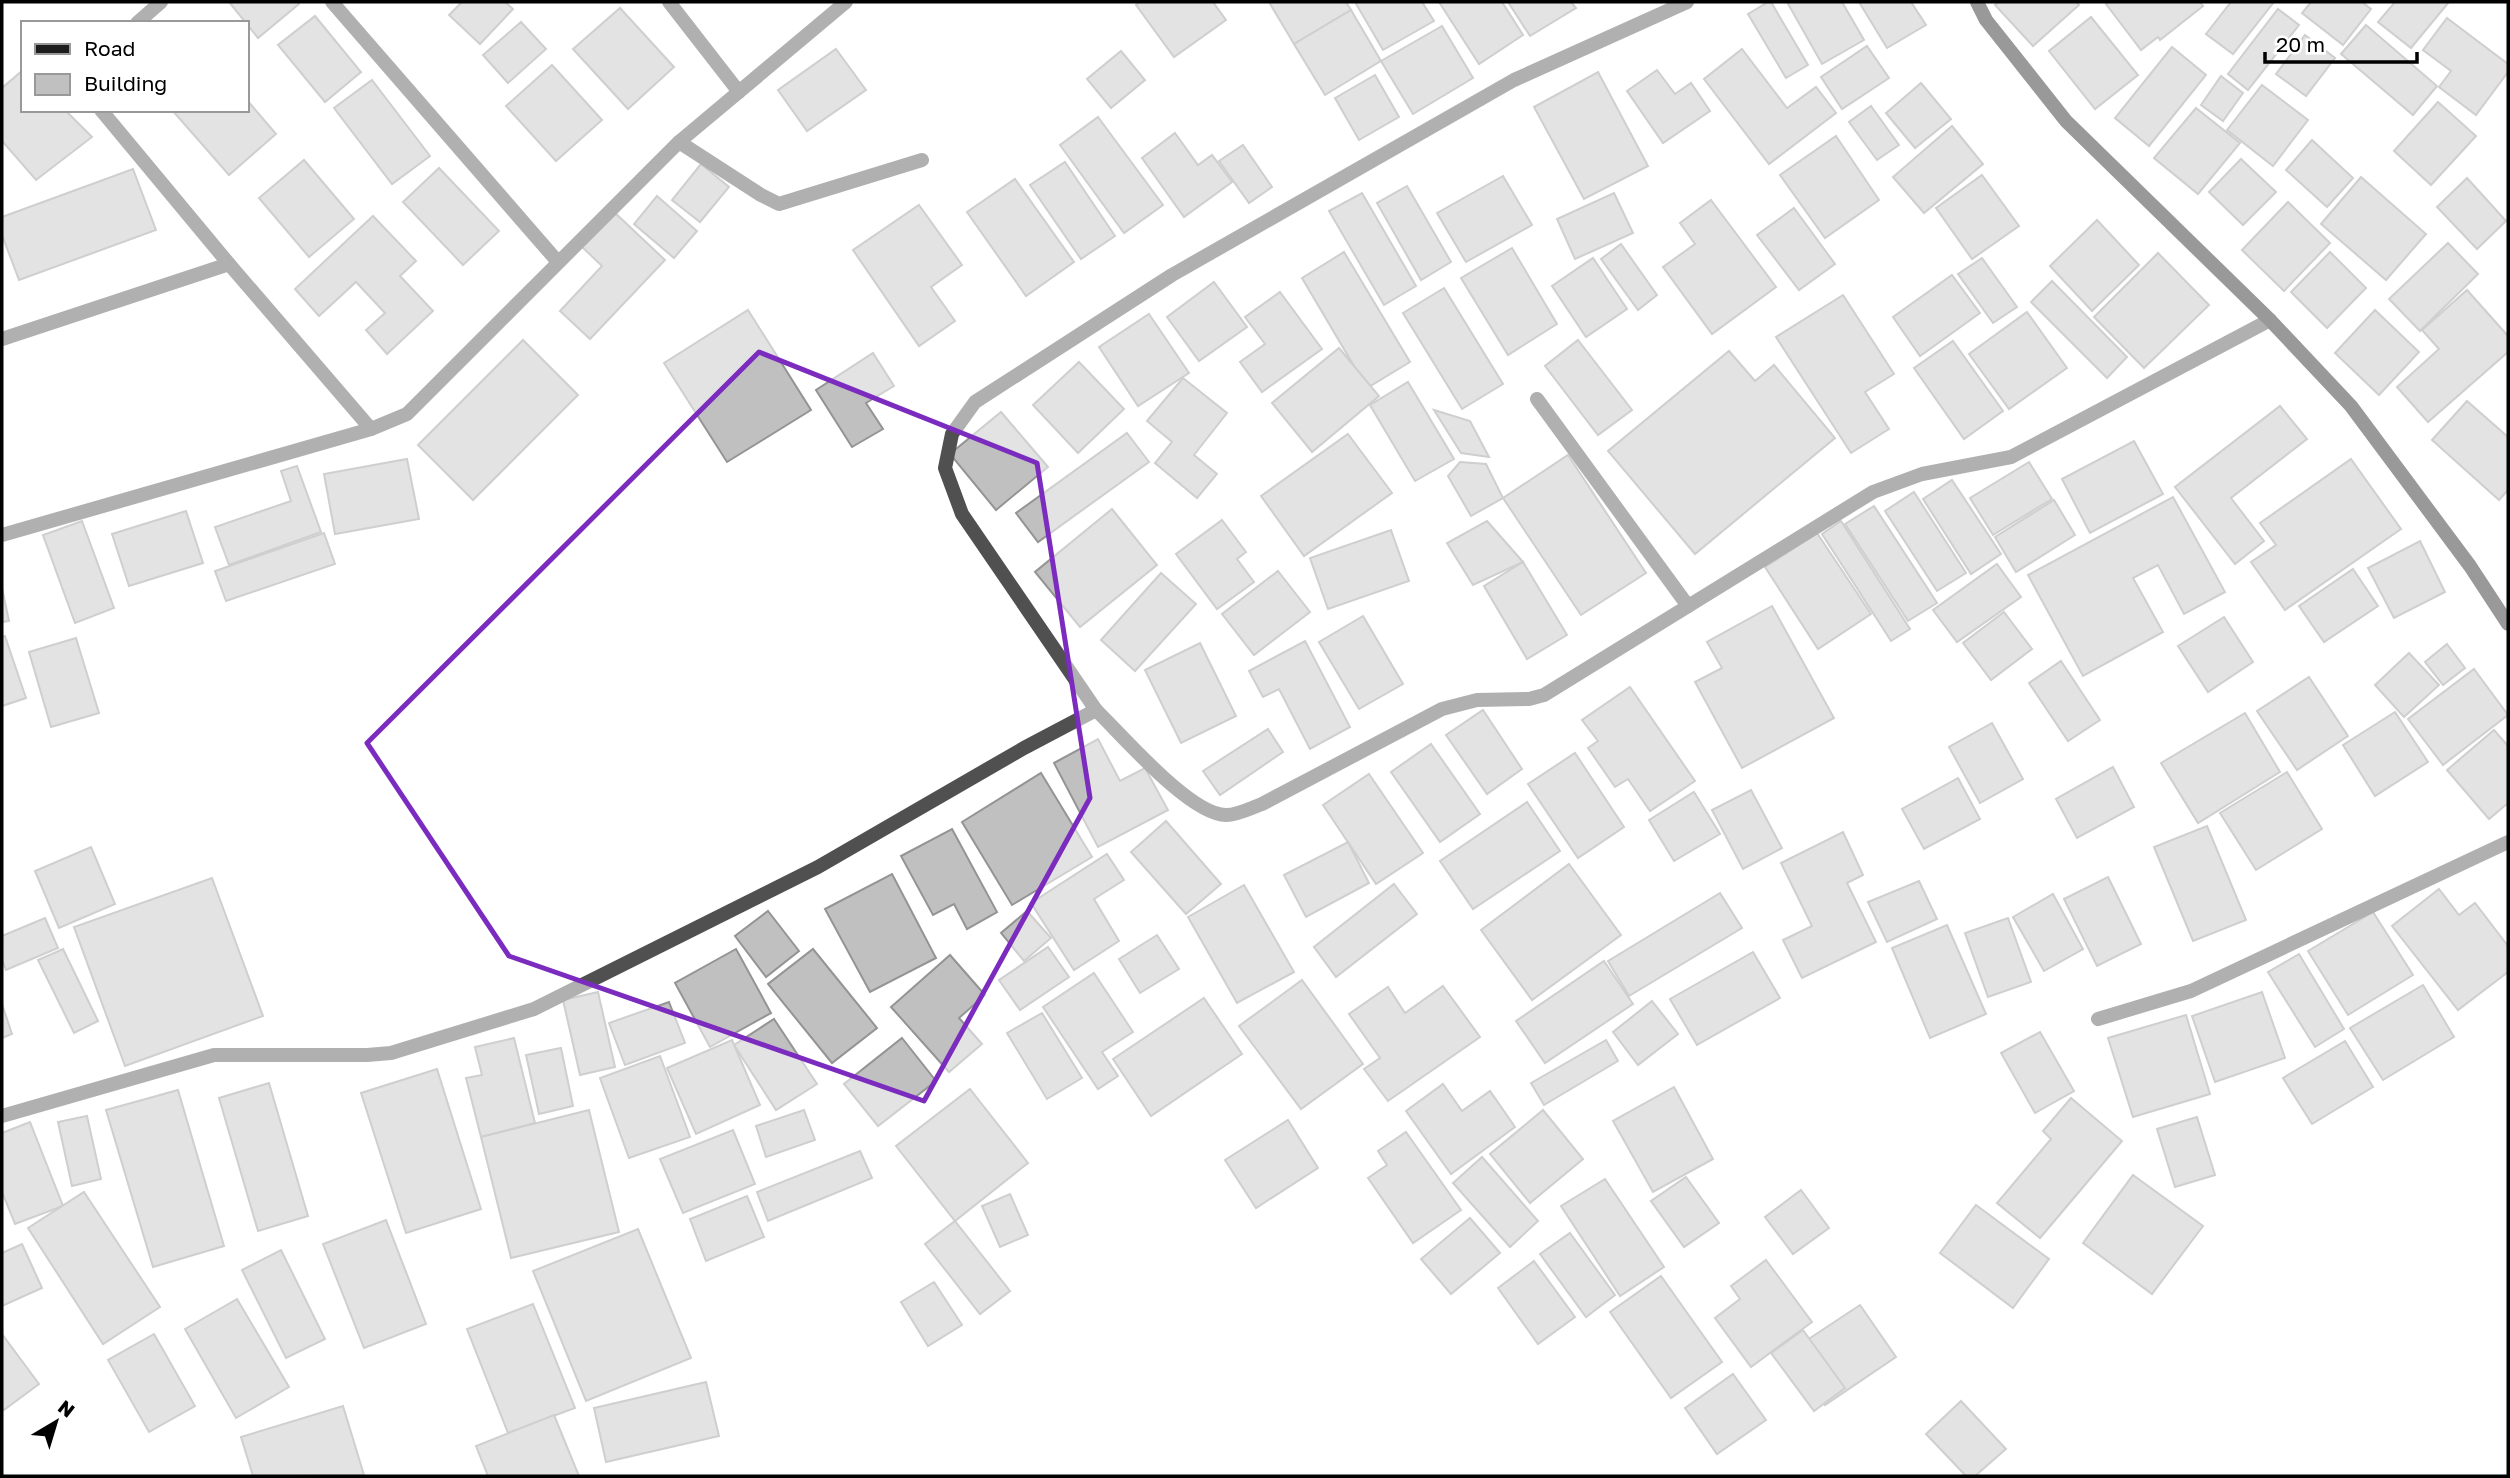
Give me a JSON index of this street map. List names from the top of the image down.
{
  "legend": ["Road", "Building"],
  "scale_bar": "20 m",
  "north": "top right"
}
